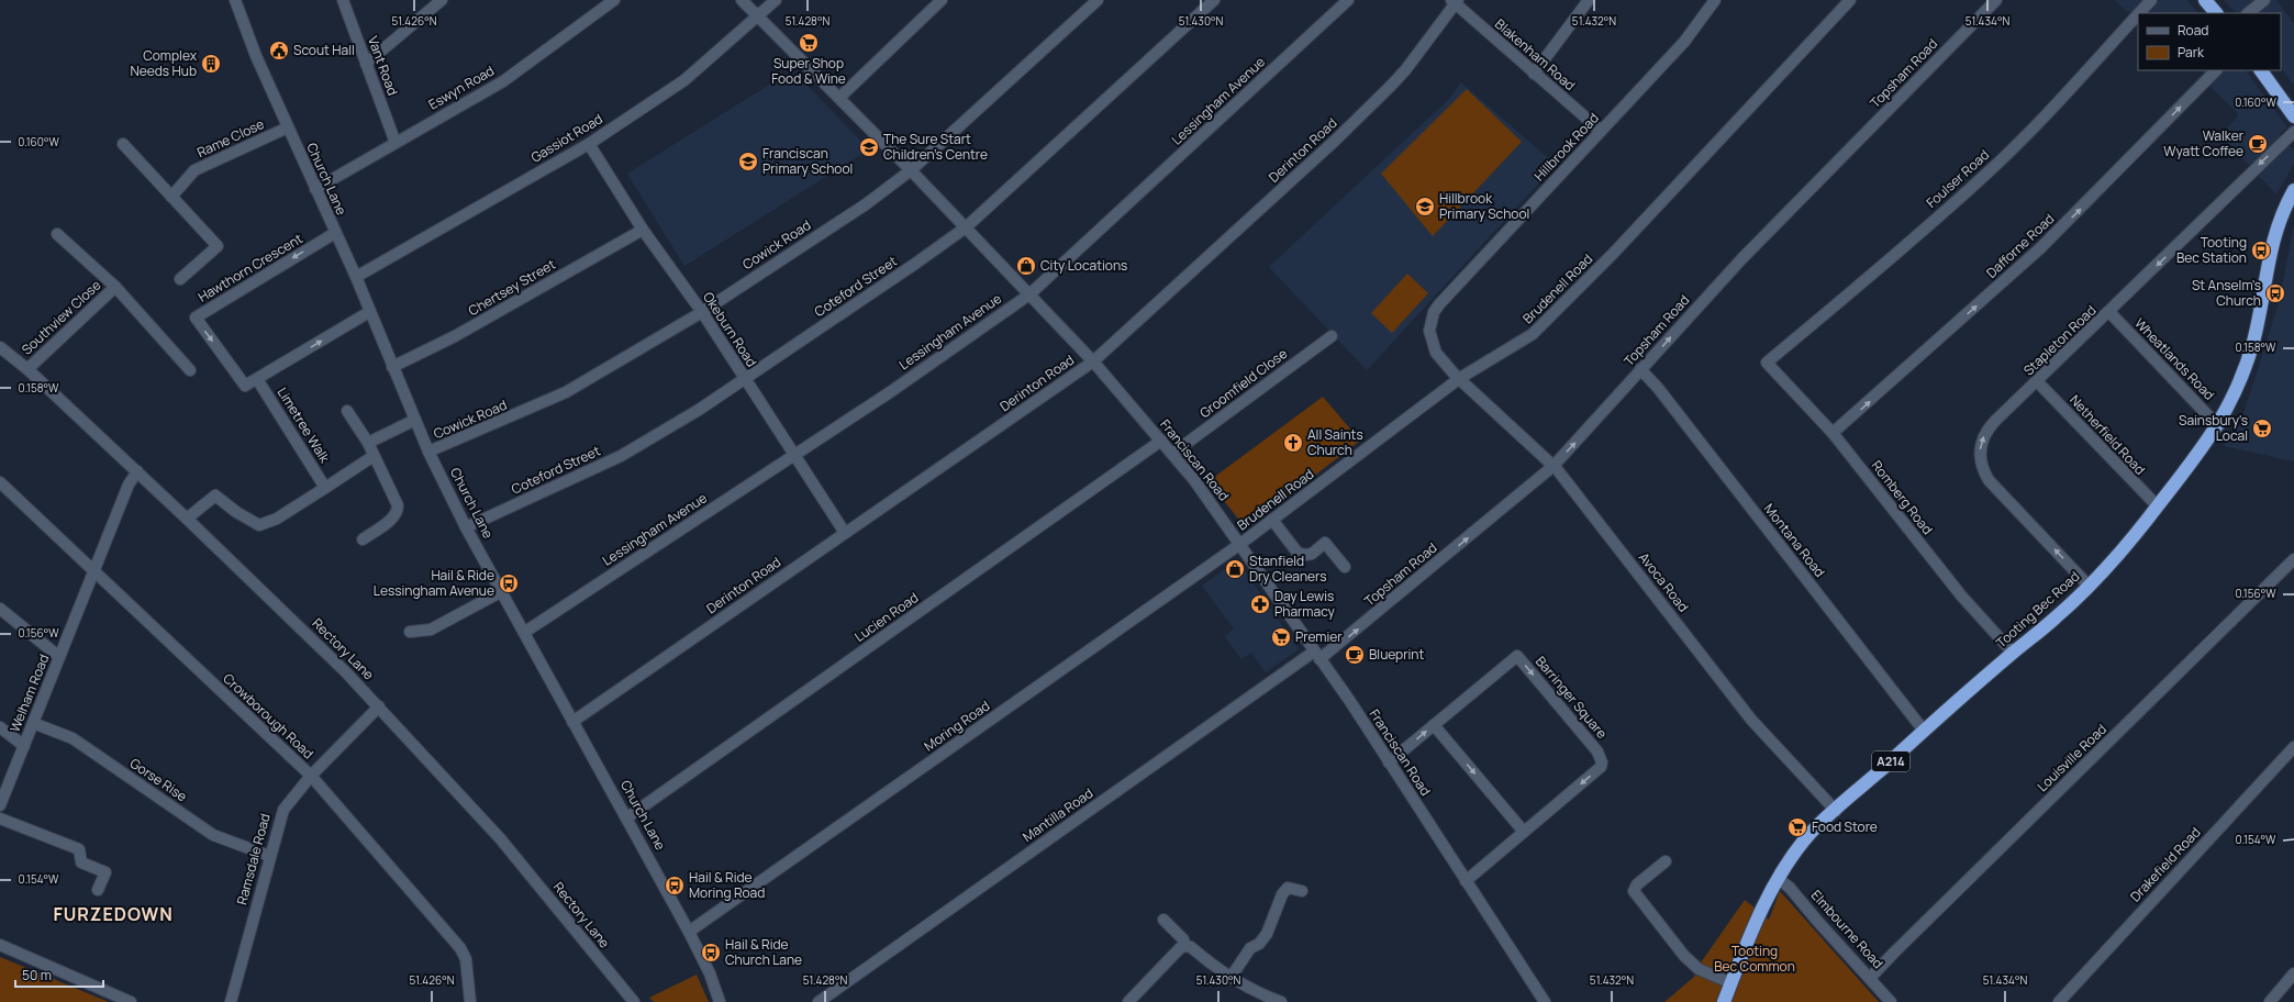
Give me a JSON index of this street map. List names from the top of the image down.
{
  "streets": {
    "highway": ["Tooting Bec Road", "A214"],
    "street": [
      "Blakenham Road",
      "Vant Road",
      "Topsham Road",
      "Eswyn Road",
      "Lessingham Avenue",
      "Rame Close",
      "Gassiot Road",
      "Hillbrook Road",
      "Derinton Road",
      "Church Lane",
      "Foulser Road",
      "Cowick Road",
      "Dafforne Road",
      "Hawthorn Crescent",
      "Coteford Street",
      "Chertsey Street",
      "Brudenell Road",
      "Southview Close",
      "Okeburn Road",
      "Stapleton Road",
      "Wheatlands Road",
      "Groomfield Close",
      "Limetree Walk",
      "Netherfield Road",
      "Franciscan Road",
      "Romberg Road",
      "Montana Road",
      "Avoca Road",
      "Lucien Road",
      "Rectory Lane",
      "Welham Road",
      "Barringer Square",
      "Crowborough Road",
      "Moring Road",
      "Louisville Road",
      "Gorse Rise",
      "Mantilla Road",
      "Ramsdale Road",
      "Drakefield Road",
      "Elmbourne Road"
    ]
  },
  "crossings": [
    ["Blakenham Road", "Hillbrook Road"],
    ["Blakenham Road", "Derinton Road"],
    ["Vant Road", "Eswyn Road"],
    ["Topsham Road", "Franciscan Road"],
    ["Topsham Road", "Montana Road"],
    ["Topsham Road", "Avoca Road"],
    ["Topsham Road", "Mantilla Road"],
    ["Eswyn Road", "Church Lane"],
    ["Lessingham Avenue", "Church Lane"],
    ["Lessingham Avenue", "Okeburn Road"],
    ["Lessingham Avenue", "Franciscan Road"],
    ["Rame Close", "Church Lane"],
    ["Gassiot Road", "Church Lane"],
    ["Gassiot Road", "Okeburn Road"],
    ["Gassiot Road", "Franciscan Road"],
    ["Hillbrook Road", "Brudenell Road"],
    ["Hillbrook Road", "Avoca Road"],
    ["Derinton Road", "Church Lane"],
    ["Derinton Road", "Okeburn Road"],
    ["Derinton Road", "Franciscan Road"],
    ["Church Lane", "Cowick Road"],
    ["Church Lane", "Hawthorn Crescent"],
    ["Church Lane", "Coteford Street"],
    ["Church Lane", "Chertsey Street"],
    ["Church Lane", "Lucien Road"],
    ["Church Lane", "Moring Road"],
    ["Foulser Road", "Romberg Road"],
    ["Cowick Road", "Okeburn Road"],
    ["Cowick Road", "Franciscan Road"],
    ["Dafforne Road", "Romberg Road"],
    ["Hawthorn Crescent", "Limetree Walk"],
    ["Coteford Street", "Okeburn Road"],
    ["Coteford Street", "Franciscan Road"],
    ["Chertsey Street", "Okeburn Road"],
    ["Brudenell Road", "Franciscan Road"],
    ["Brudenell Road", "Avoca Road"],
    ["Brudenell Road", "Moring Road"],
    ["Southview Close", "Rectory Lane"],
    ["Stapleton Road", "Wheatlands Road"],
    ["Stapleton Road", "Netherfield Road"],
    ["Stapleton Road", "Tooting Bec Road"],
    ["Wheatlands Road", "Tooting Bec Road"],
    ["Groomfield Close", "Franciscan Road"],
    ["Netherfield Road", "Tooting Bec Road"],
    ["Franciscan Road", "Lucien Road"],
    ["Franciscan Road", "Barringer Square"],
    ["Franciscan Road", "Moring Road"],
    ["Franciscan Road", "Mantilla Road"],
    ["Romberg Road", "Tooting Bec Road"],
    ["Montana Road", "Tooting Bec Road"],
    ["Avoca Road", "Tooting Bec Road"],
    ["Tooting Bec Road", "Elmbourne Road"],
    ["Rectory Lane", "Welham Road"],
    ["Rectory Lane", "Ramsdale Road"],
    ["Welham Road", "Crowborough Road"],
    ["Welham Road", "Gorse Rise"],
    ["Crowborough Road", "Ramsdale Road"],
    ["Louisville Road", "Elmbourne Road"],
    ["Gorse Rise", "Ramsdale Road"]
  ],
  "one_way": ["Topsham Road", "Dafforne Road"],
  "districts": ["FURZEDOWN"],
  "parks": ["Tooting Bec Common"],
  "places": {
    "supermarket": [
      "Super Shop Food & Wine",
      "Sainsbury's Local",
      "Premier",
      "Food Store"
    ],
    "public building": ["Scout Hall"],
    "building": ["Complex Needs Hub"],
    "cafe": ["Walker Wyatt Coffee", "Blueprint"],
    "school or university": ["The Sure Start Children's Centre", "Franciscan Primary School", "Hillbrook Primary School"],
    "bus stop": [
      "Tooting Bec Station",
      "St Anselm's Church",
      "Hail & Ride Lessingham Avenue",
      "Hail & Ride Moring Road",
      "Hail & Ride Church Lane"
    ],
    "shop": ["City Locations", "Stanfield Dry Cleaners"],
    "church": ["All Saints Church"],
    "pharmacy": ["Day Lewis Pharmacy"]
  },
  "legend": ["Road", "Park"],
  "scale_bar": "50 m",
  "coordinates": [
    "51.426°N",
    "51.428°N",
    "51.430°N",
    "51.432°N",
    "51.434°N",
    "0.160°W",
    "0.158°W",
    "0.156°W",
    "0.154°W"
  ]
}
